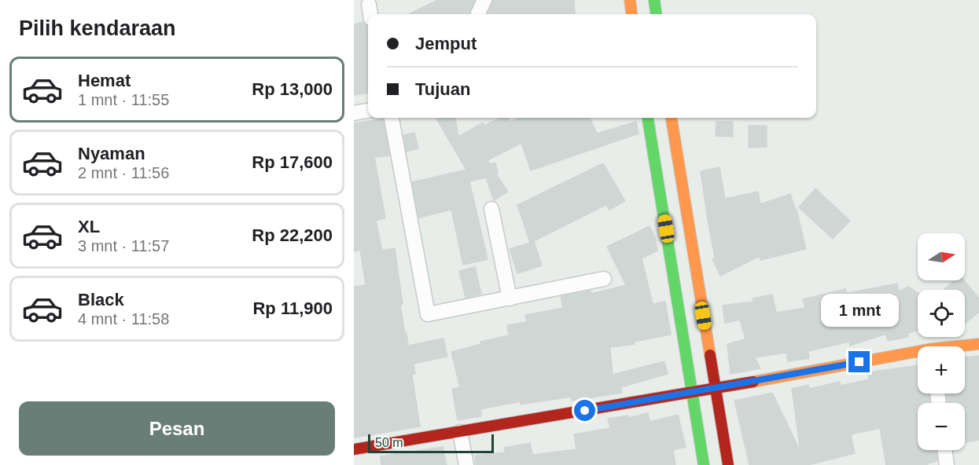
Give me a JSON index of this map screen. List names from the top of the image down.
{
  "scale_bar": "50 m",
  "north": "right",
  "page": {
    "heading": "Pilih kendaraan",
    "banner": ["Jemput", "Tujuan"],
    "list": [
      {
        "name": "Hemat",
        "note": "1 mnt · 11:55",
        "value": "Rp 13,000"
      },
      {
        "name": "Nyaman",
        "note": "2 mnt · 11:56",
        "value": "Rp 17,600"
      },
      {
        "name": "XL",
        "note": "3 mnt · 11:57",
        "value": "Rp 22,200"
      },
      {
        "name": "Black",
        "note": "4 mnt · 11:58",
        "value": "Rp 11,900"
      }
    ],
    "map_buttons": ["+", "−"],
    "bubble": "1 mnt",
    "buttons": "Pesan",
    "scale": "50 m"
  }
}
